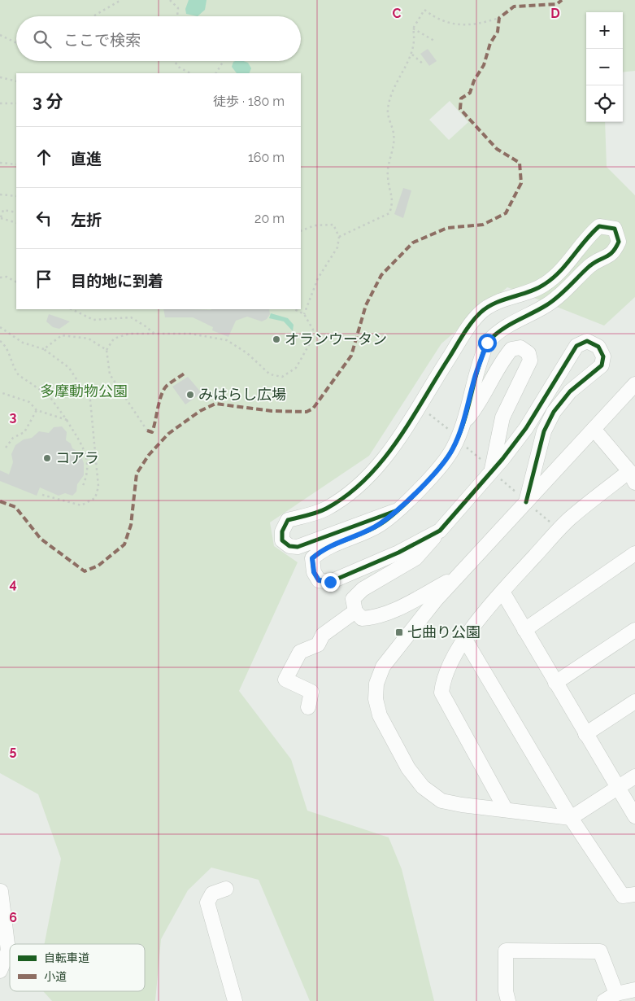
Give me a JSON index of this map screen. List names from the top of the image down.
{
  "parks": ["多摩動物公園"],
  "places": {
    "other": ["オランウータン", "みはらし広場", "コアラ"],
    "transit": ["七曲り公園"]
  },
  "legend": ["自転車道", "小道"],
  "page": {
    "map_buttons": ["+", "−"],
    "search": "ここで検索",
    "heading": ["3 分", "徒歩 · 180 m"],
    "list": [
      ["直進", "160 m"],
      ["左折", "20 m"],
      "目的地に到着"
    ]
  },
  "grid": {
    "columns": ["C", "D"],
    "rows": [
      "3",
      "4",
      "5",
      "6"
    ]
  }
}
